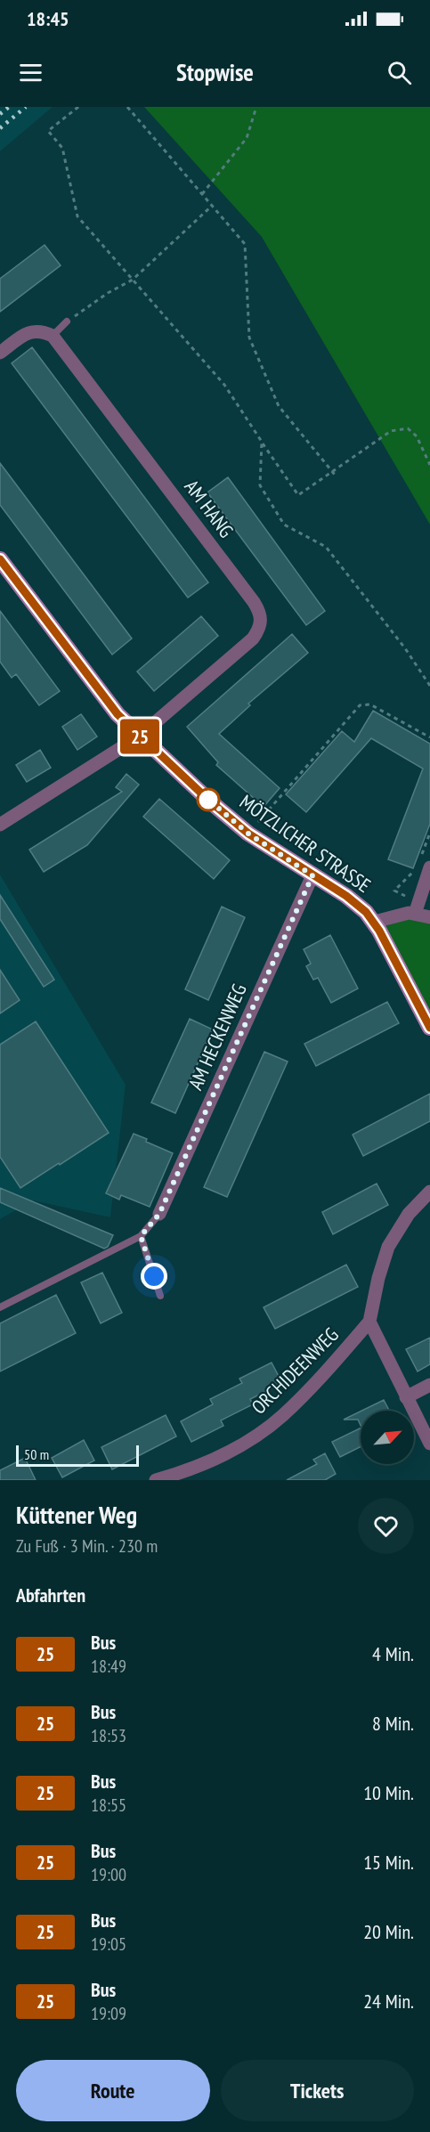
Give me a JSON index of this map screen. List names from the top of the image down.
{
  "streets": {
    "street": [
      "AM HANG",
      "MÖTZLICHER STRASSE",
      "AM HECKENWEG",
      "ORCHIDEENWEG"
    ]
  },
  "crossings": [
    ["AM HANG", "MÖTZLICHER STRASSE"],
    ["MÖTZLICHER STRASSE", "AM HECKENWEG"]
  ],
  "lines": ["bus line 25"],
  "scale_bar": "50 m",
  "north": "top right",
  "page": {
    "status": "18:45",
    "header": "Stopwise",
    "on_map": "25",
    "scale": "50 m",
    "heading": [
      ["Küttener Weg", "Zu Fuß · 3 Min. · 230 m"],
      "Abfahrten"
    ],
    "list": [
      {
        "mark": "25",
        "name": "Bus",
        "note": "18:49",
        "value": "4 Min."
      },
      {
        "mark": "25",
        "name": "Bus",
        "note": "18:53",
        "value": "8 Min."
      },
      {
        "mark": "25",
        "name": "Bus",
        "note": "18:55",
        "value": "10 Min."
      },
      {
        "mark": "25",
        "name": "Bus",
        "note": "19:00",
        "value": "15 Min."
      },
      {
        "mark": "25",
        "name": "Bus",
        "note": "19:05",
        "value": "20 Min."
      },
      {
        "mark": "25",
        "name": "Bus",
        "note": "19:09",
        "value": "24 Min."
      }
    ],
    "buttons": ["Route", "Tickets"]
  }
}
